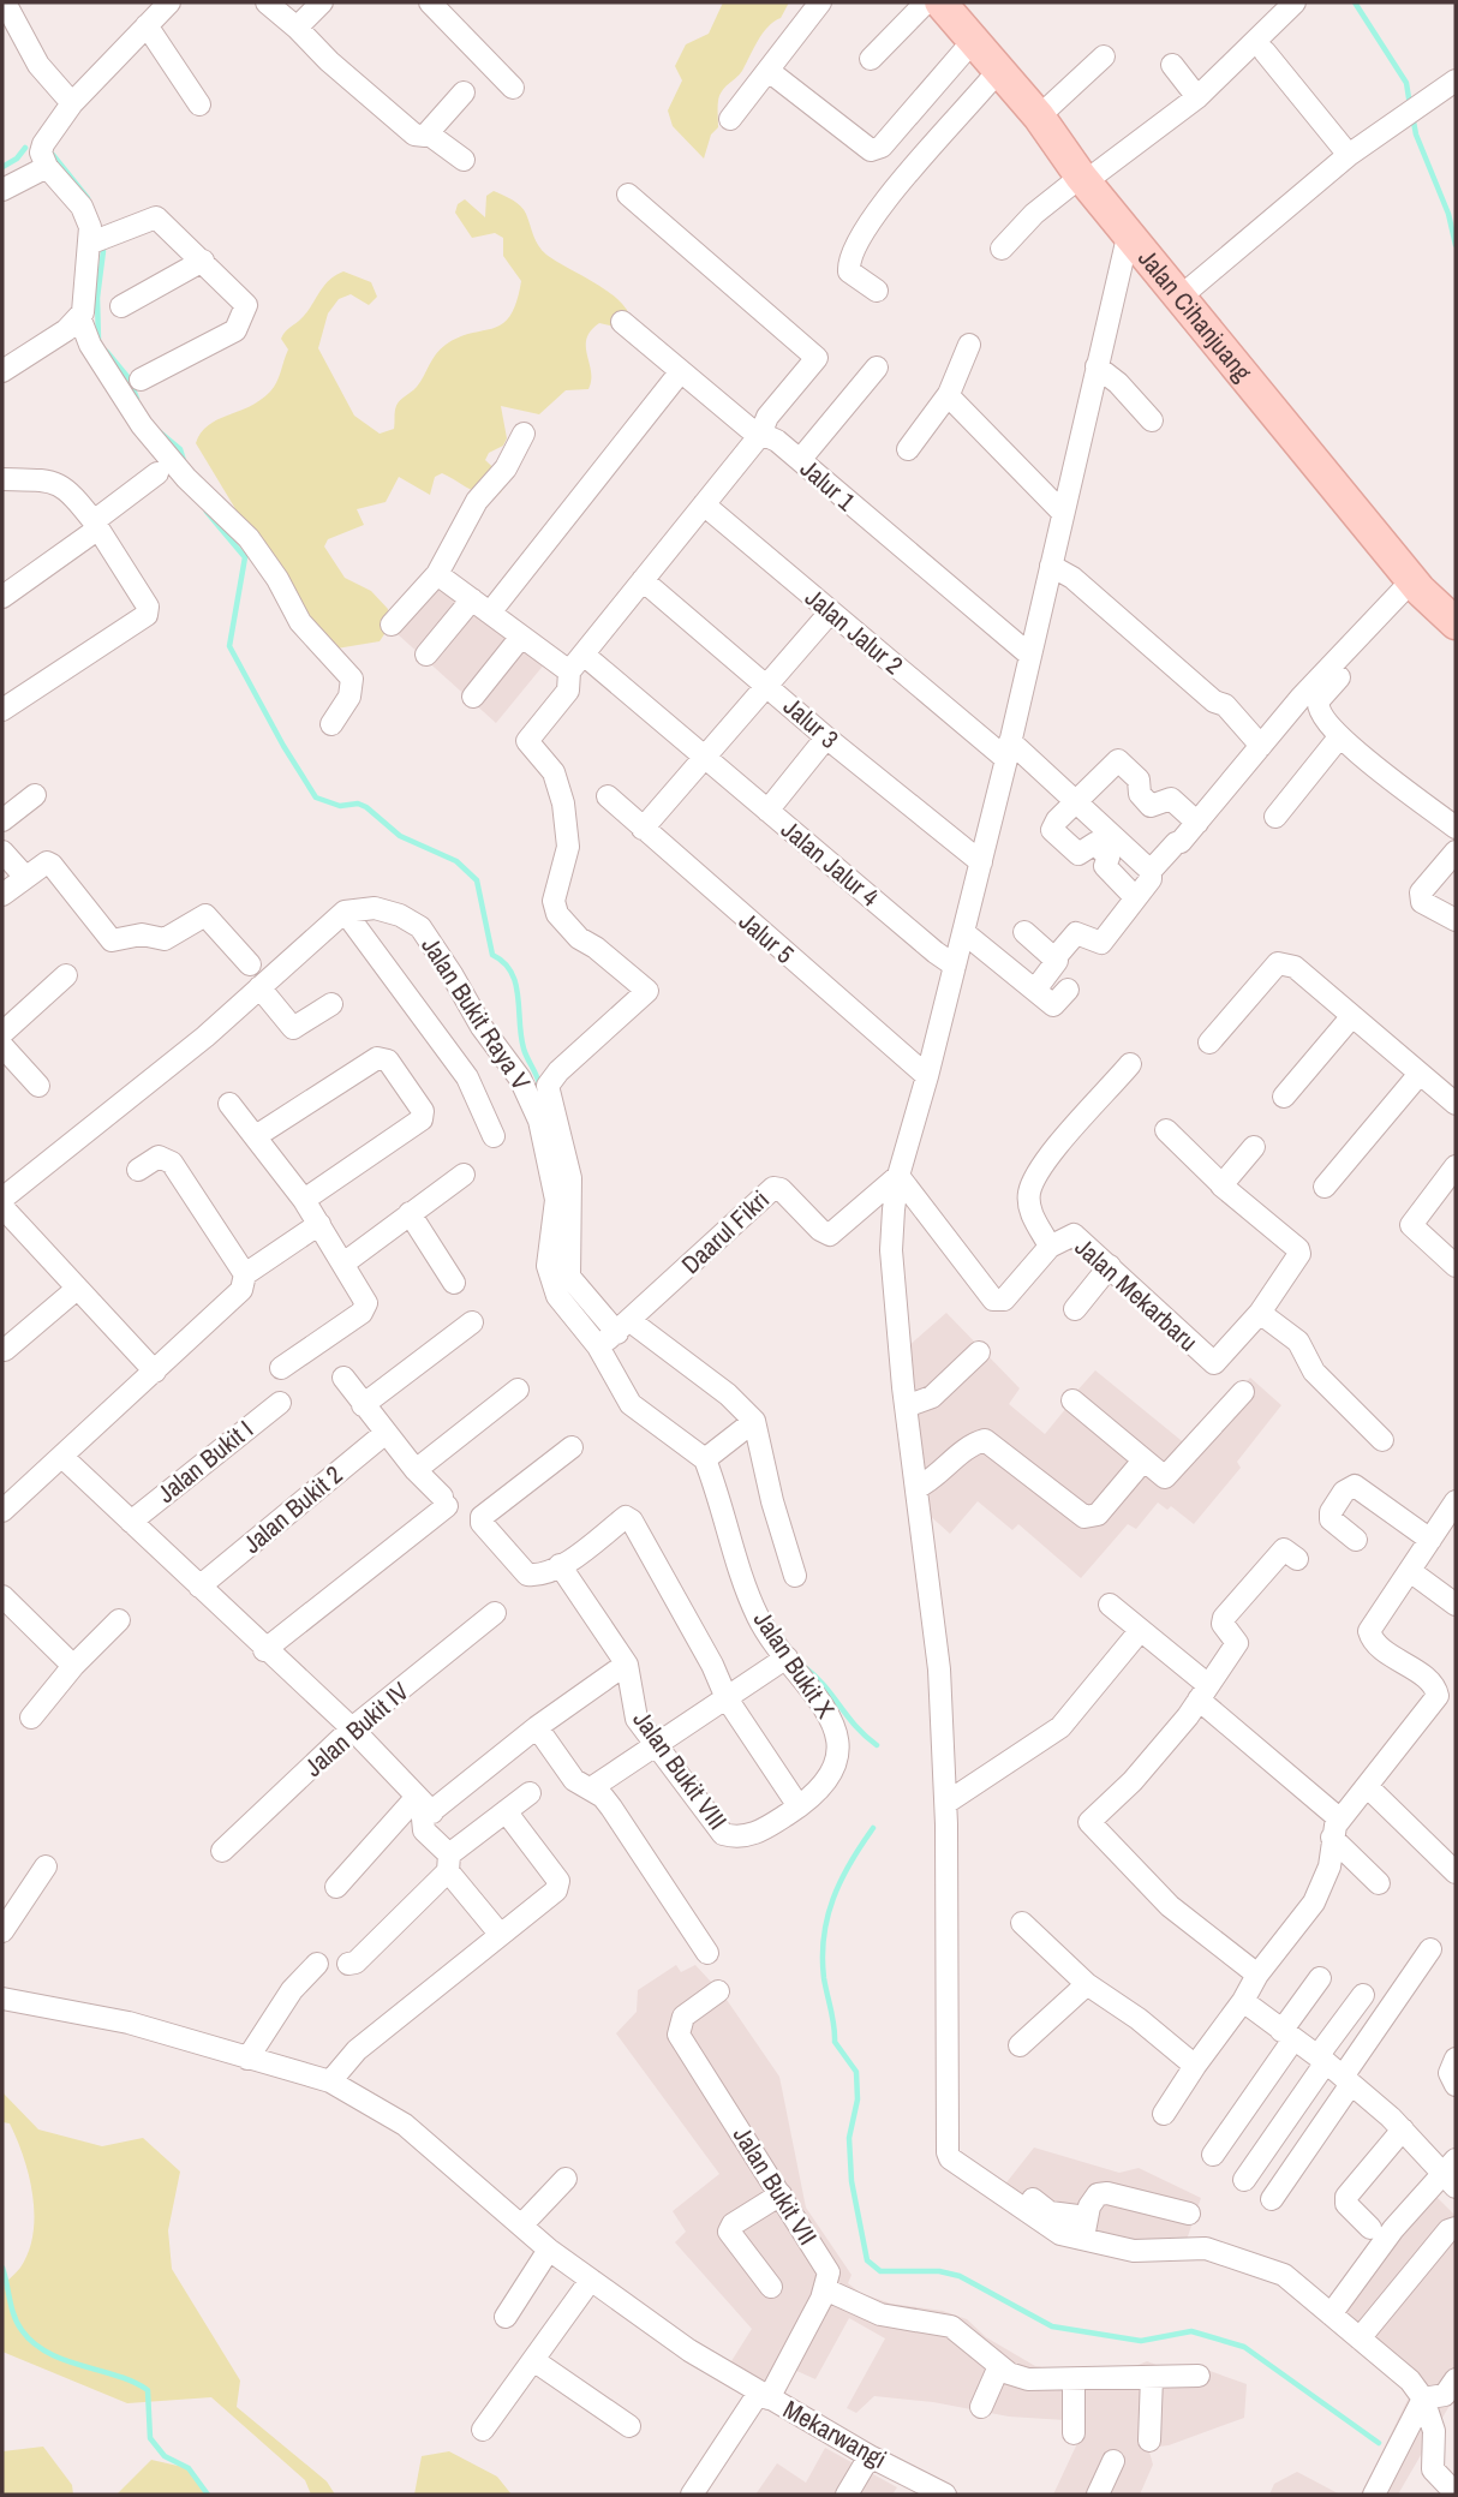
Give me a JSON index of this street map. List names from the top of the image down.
{
  "streets": {
    "main road": ["Jalan Cihanjuang"],
    "street": [
      "Jalur 1",
      "Jalan Jalur 2",
      "Jalur 3",
      "Jalan Jalur 4",
      "Jalur 5",
      "Jalan Bukit Raya V",
      "Daarul Fikri",
      "Jalan Mekarbaru",
      "Jalan Bukit I",
      "Jalan Bukit 2",
      "Jalan Bukit X",
      "Jalan Bukit IV",
      "Jalan Bukit VIII",
      "Jalan Bukit VII",
      "Mekarwangi"
    ]
  },
  "crossings": [
    ["Jalan Bukit Raya V", "Daarul Fikri"],
    ["Jalan Bukit Raya V", "Jalan Bukit X"],
    ["Daarul Fikri", "Jalan Mekarbaru"],
    ["Jalan Bukit X", "Jalan Bukit VIII"]
  ]
}
